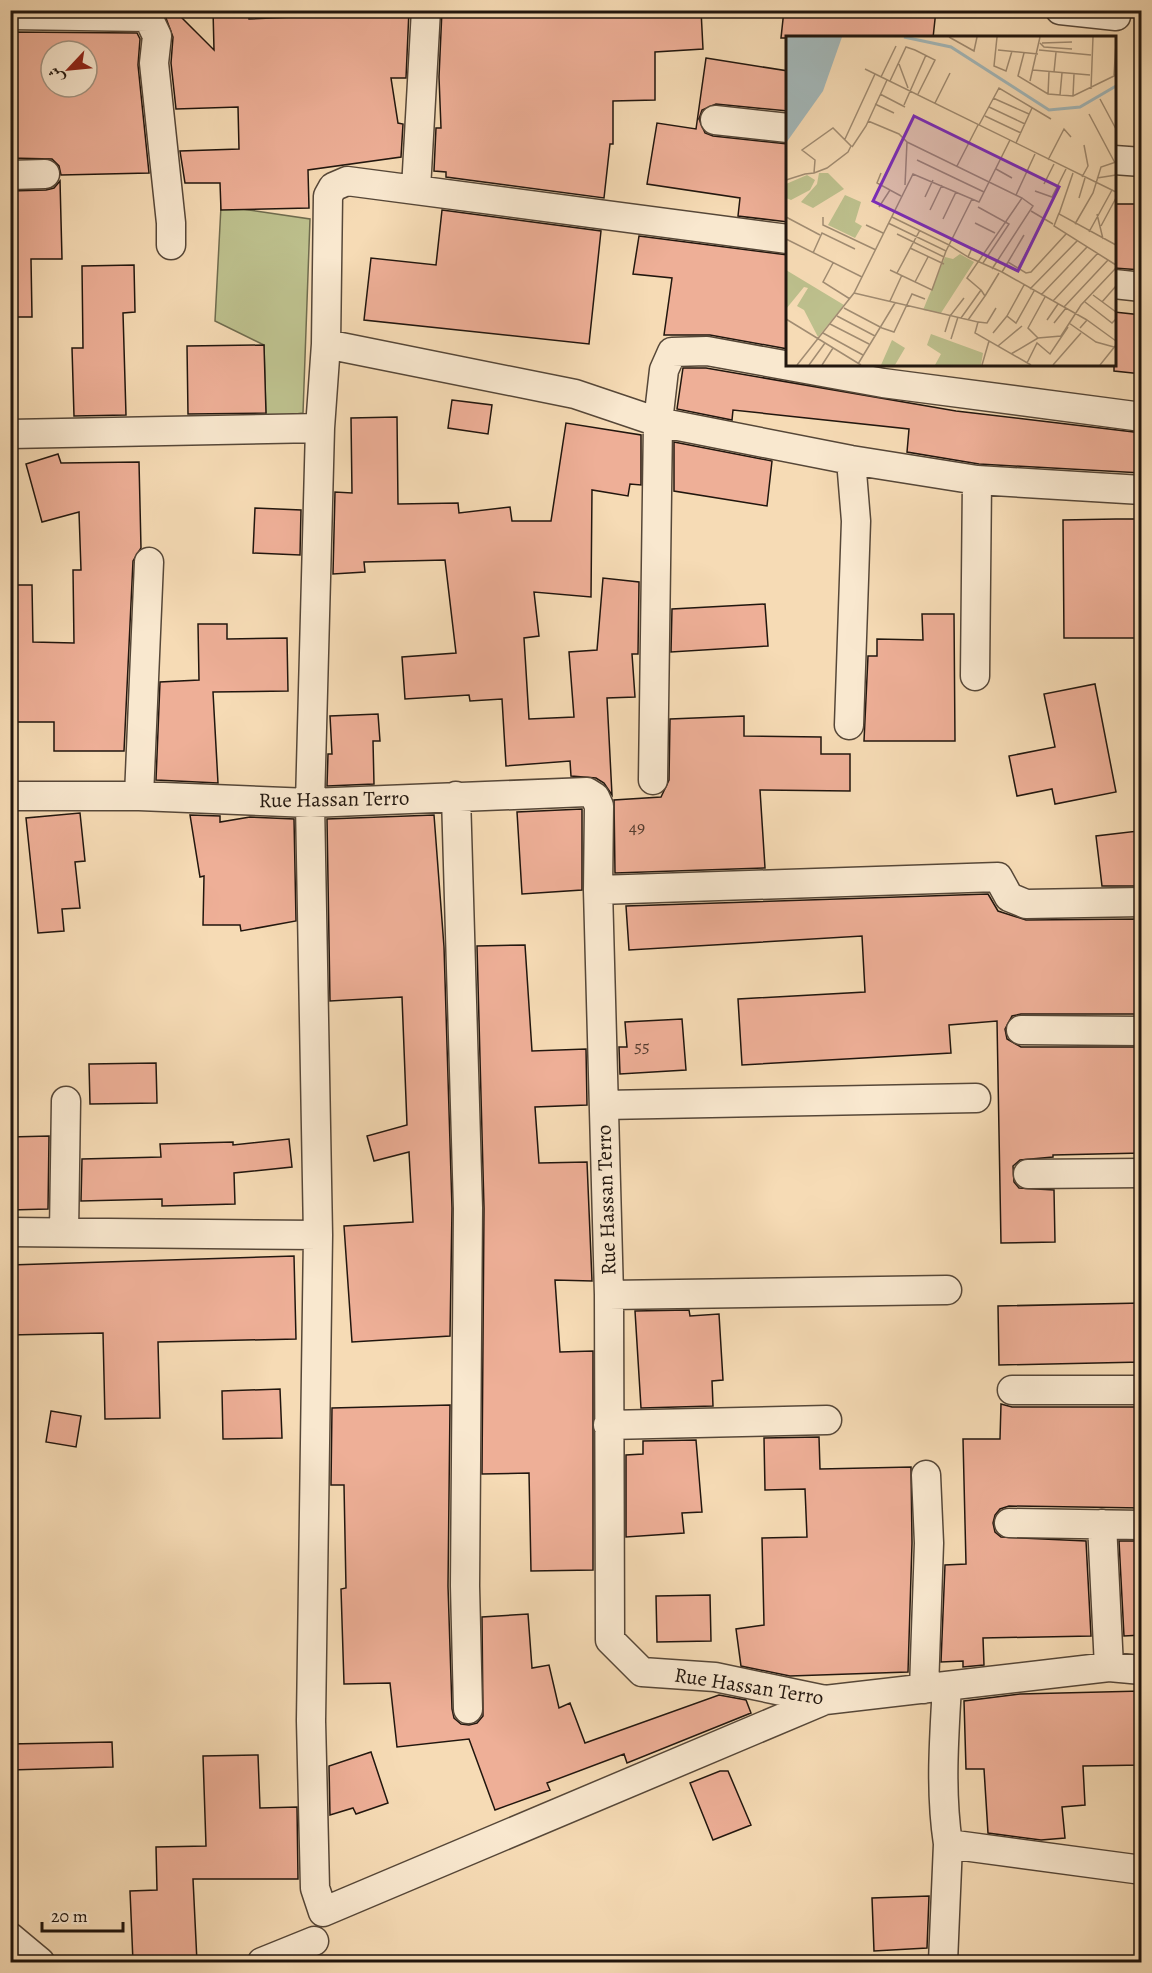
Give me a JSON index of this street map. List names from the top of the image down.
{
  "streets": {
    "street": ["Rue Hassan Terro"]
  },
  "house_numbers": ["49", "55"],
  "scale_bar": "20 m",
  "north": "bottom left"
}
